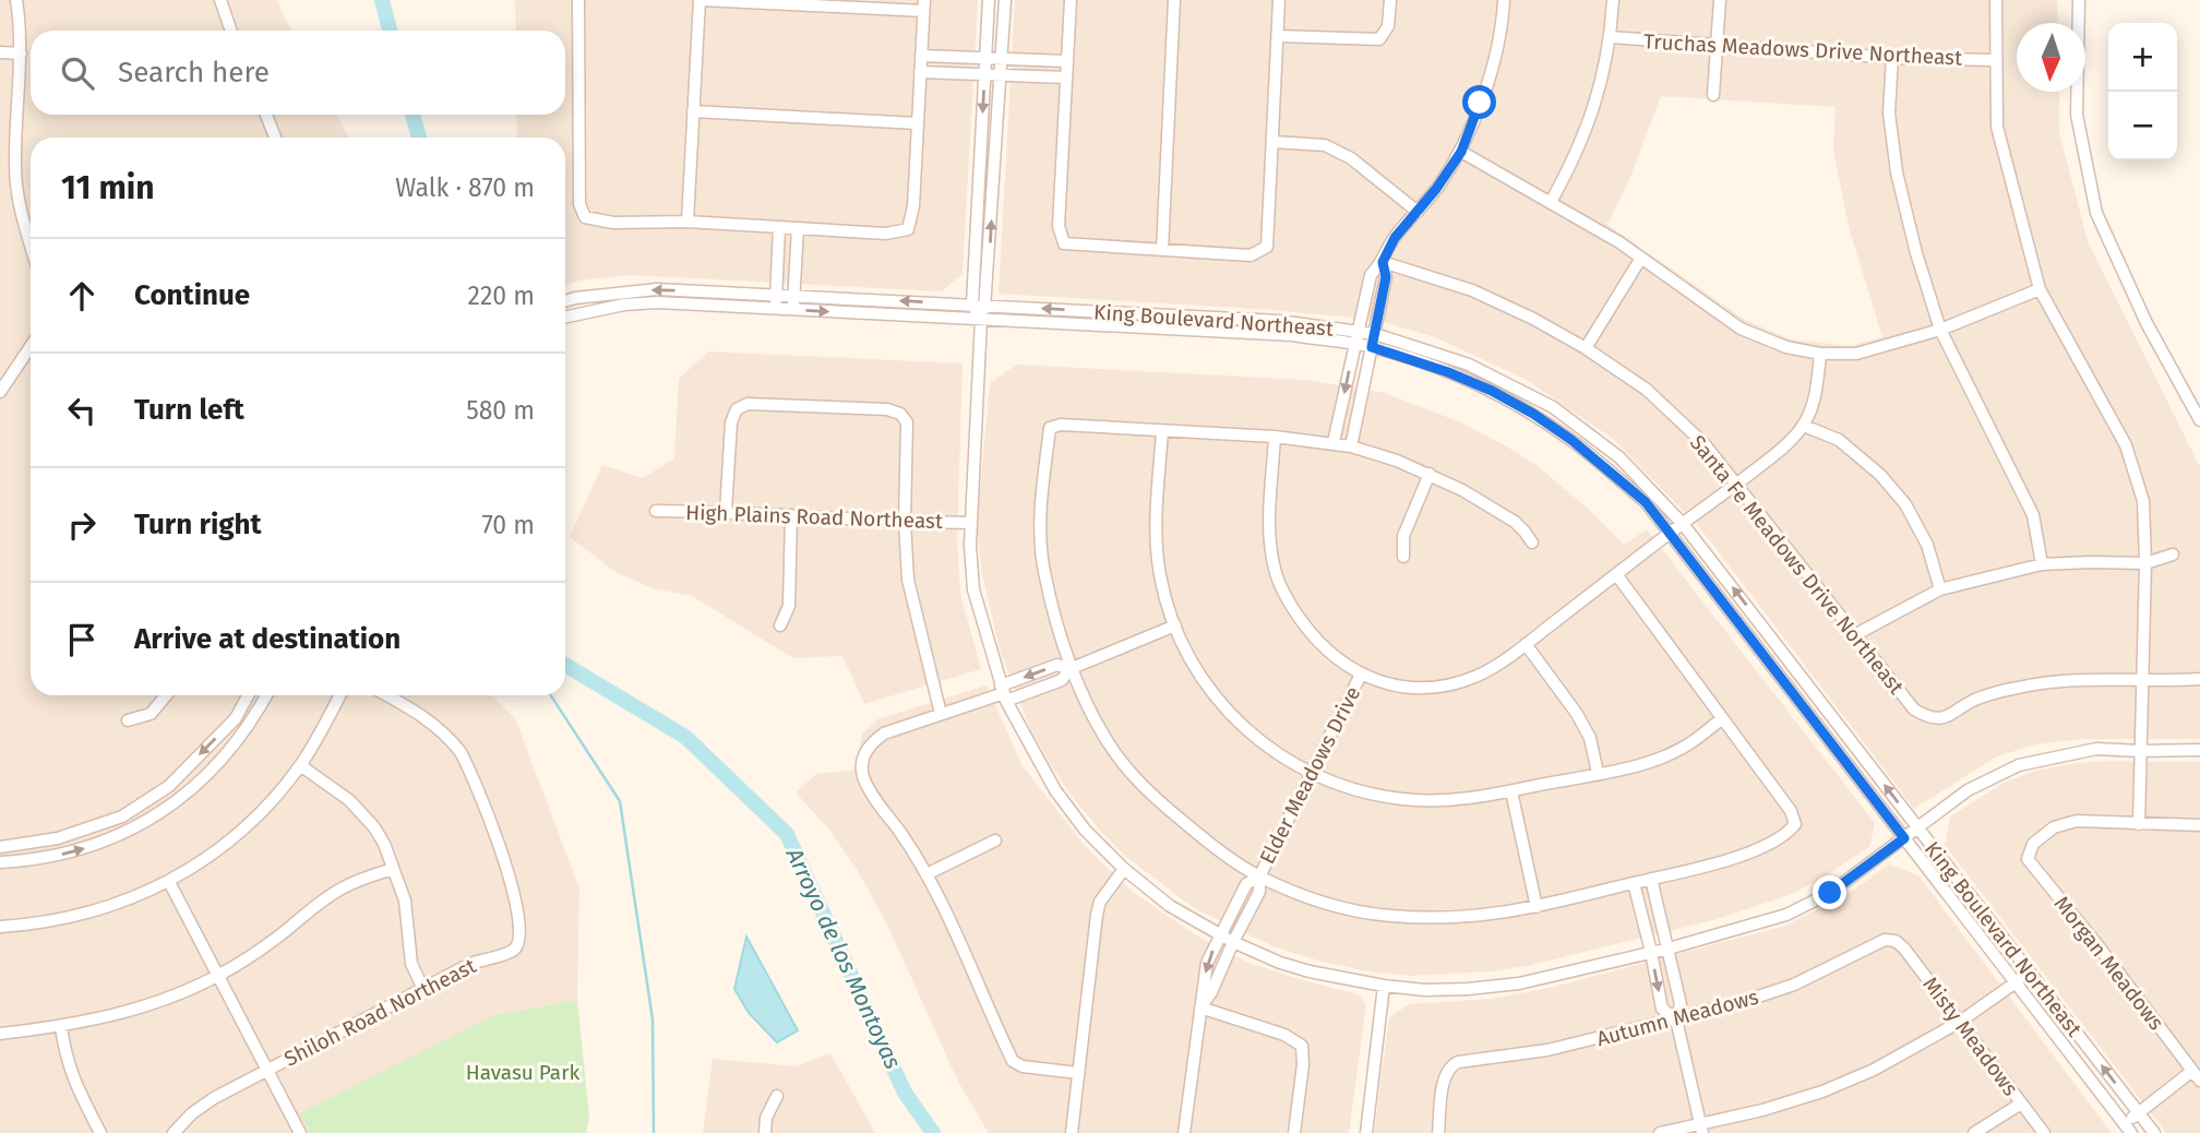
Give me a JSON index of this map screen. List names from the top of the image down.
{
  "streets": {
    "street": [
      "Truchas Meadows Drive Northeast",
      "King Boulevard Northeast",
      "High Plains Road Northeast",
      "Santa Fe Meadows Drive Northeast",
      "Elder Meadows Drive",
      "Morgan Meadows",
      "Shiloh Road Northeast",
      "Autumn Meadows",
      "Misty Meadows"
    ]
  },
  "crossings": [
    ["Autumn Meadows", "Misty Meadows"]
  ],
  "water": ["Arroyo de los Montoyas"],
  "parks": ["Havasu Park"],
  "north": "bottom",
  "page": {
    "map_buttons": ["+", "−"],
    "search": "Search here",
    "heading": ["11 min", "Walk · 870 m"],
    "list": [
      ["Continue", "220 m"],
      ["Turn left", "580 m"],
      ["Turn right", "70 m"],
      "Arrive at destination"
    ]
  }
}
